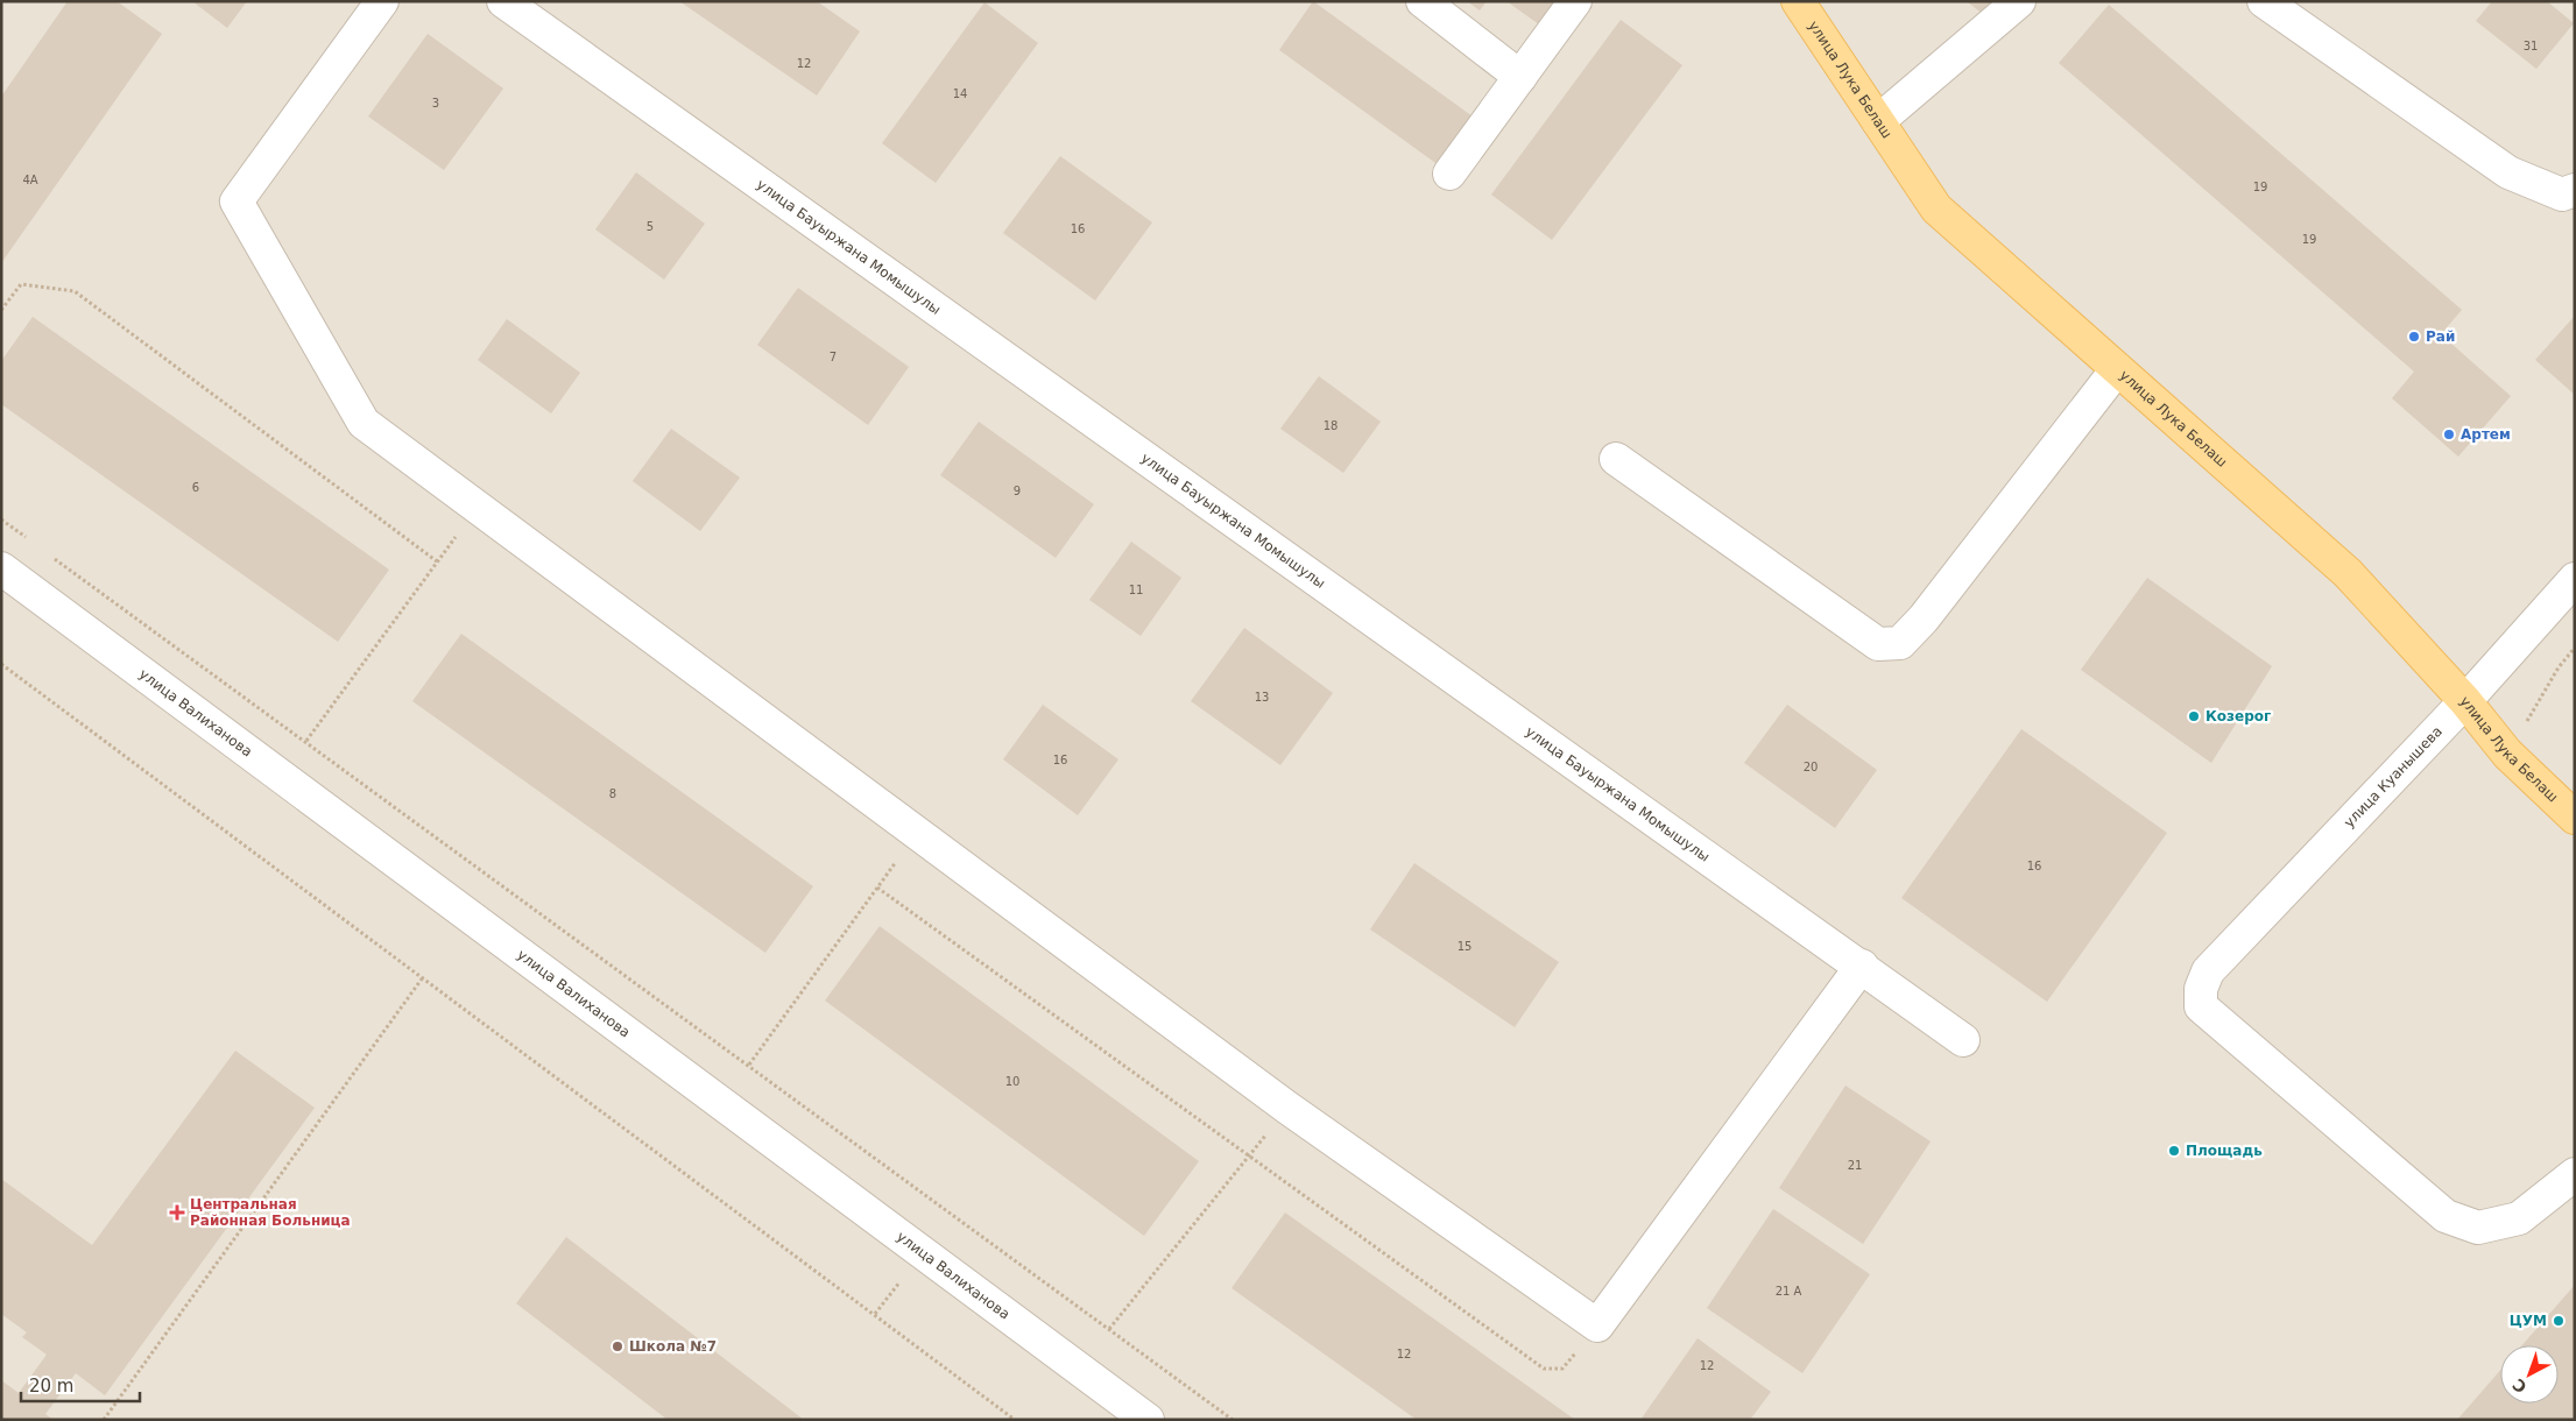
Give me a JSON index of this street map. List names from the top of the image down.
{
  "streets": {
    "main road": ["улица Лука Белаш"],
    "street": ["улица Бауыржана Момышулы", "улица Валиханова", "улица Куанышева"]
  },
  "crossings": [
    ["улица Лука Белаш", "улица Куанышева"]
  ],
  "places": {
    "other": [
      "Рай",
      "Артем",
      "Козерог",
      "Площадь",
      "ЦУМ",
      "Школа №7"
    ],
    "health": ["Центральная Районная Больница"]
  },
  "house_numbers": [
    "31",
    "12",
    "14",
    "3",
    "4А",
    "19",
    "5",
    "16",
    "19",
    "7",
    "18",
    "6",
    "9",
    "11",
    "13",
    "16",
    "20",
    "8",
    "16",
    "15",
    "10",
    "21",
    "21 А",
    "12",
    "12"
  ],
  "scale_bar": "20 m",
  "north": "bottom left"
}
